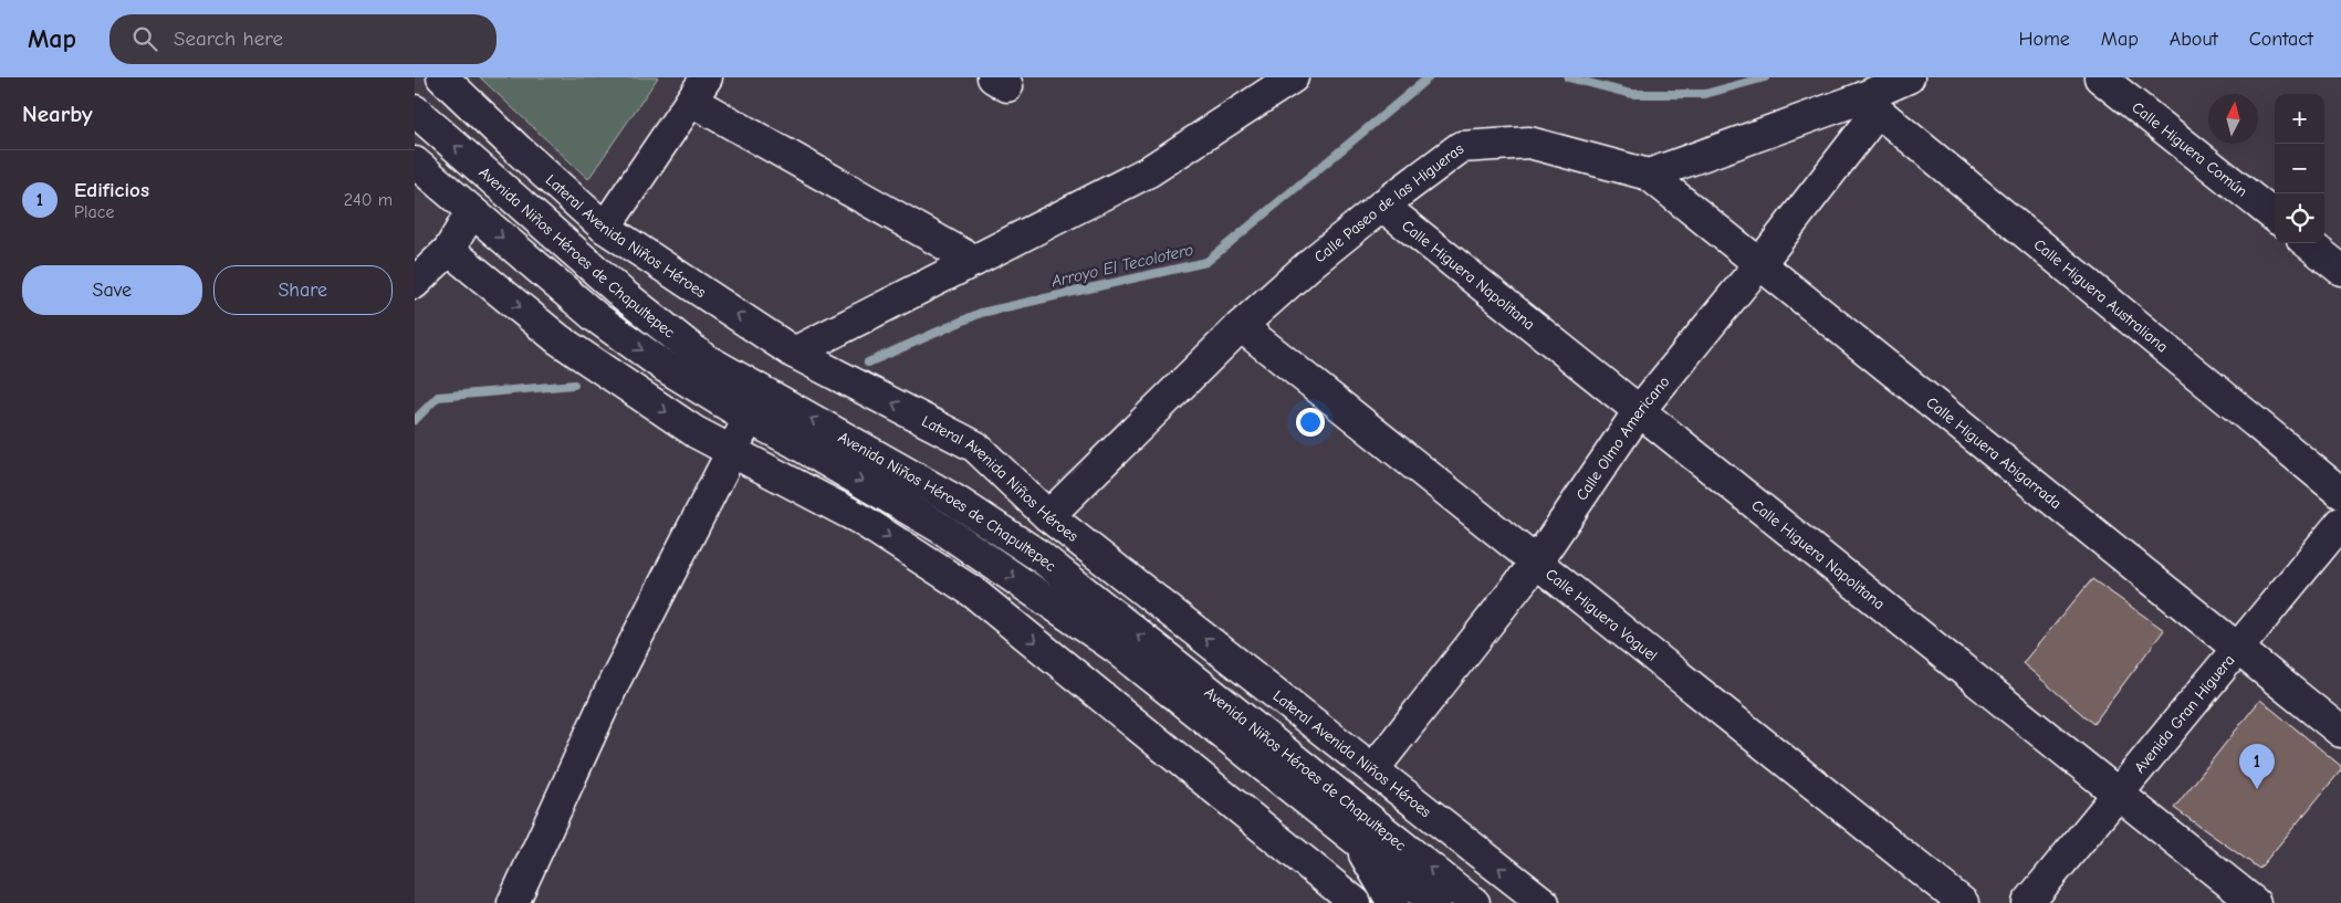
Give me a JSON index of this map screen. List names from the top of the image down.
{
  "streets": {
    "street": [
      "Calle Higuera Común",
      "Calle Paseo de las Higueras",
      "Lateral Avenida Niños Héroes",
      "Avenida Niños Héroes de Chapultepec",
      "Calle Higuera Napolitana",
      "Calle Higuera Australiana",
      "Calle Olmo Americano",
      "Calle Higuera Abigarrada",
      "Calle Higuera Voguel",
      "Avenida Gran Higuera"
    ]
  },
  "crossings": [
    ["Calle Paseo de las Higueras", "Lateral Avenida Niños Héroes"],
    ["Calle Paseo de las Higueras", "Calle Higuera Napolitana"],
    ["Calle Paseo de las Higueras", "Calle Higuera Abigarrada"],
    ["Calle Paseo de las Higueras", "Calle Higuera Voguel"],
    ["Lateral Avenida Niños Héroes", "Calle Olmo Americano"],
    ["Calle Higuera Napolitana", "Calle Olmo Americano"],
    ["Calle Higuera Napolitana", "Avenida Gran Higuera"],
    ["Calle Higuera Australiana", "Calle Olmo Americano"],
    ["Calle Olmo Americano", "Calle Higuera Abigarrada"],
    ["Calle Olmo Americano", "Calle Higuera Voguel"],
    ["Calle Higuera Abigarrada", "Avenida Gran Higuera"]
  ],
  "water": ["Arroyo El Tecolotero"],
  "north": "top",
  "page": {
    "header": "Map",
    "search": "Search here",
    "nav": [
      "Home",
      "Map",
      "About",
      "Contact"
    ],
    "heading": "Nearby",
    "map_buttons": ["+", "−"],
    "list": [
      {
        "mark": "1",
        "name": "Edificios",
        "note": "Place",
        "value": "240 m"
      }
    ],
    "buttons": ["Save", "Share"],
    "pins": "1"
  }
}
